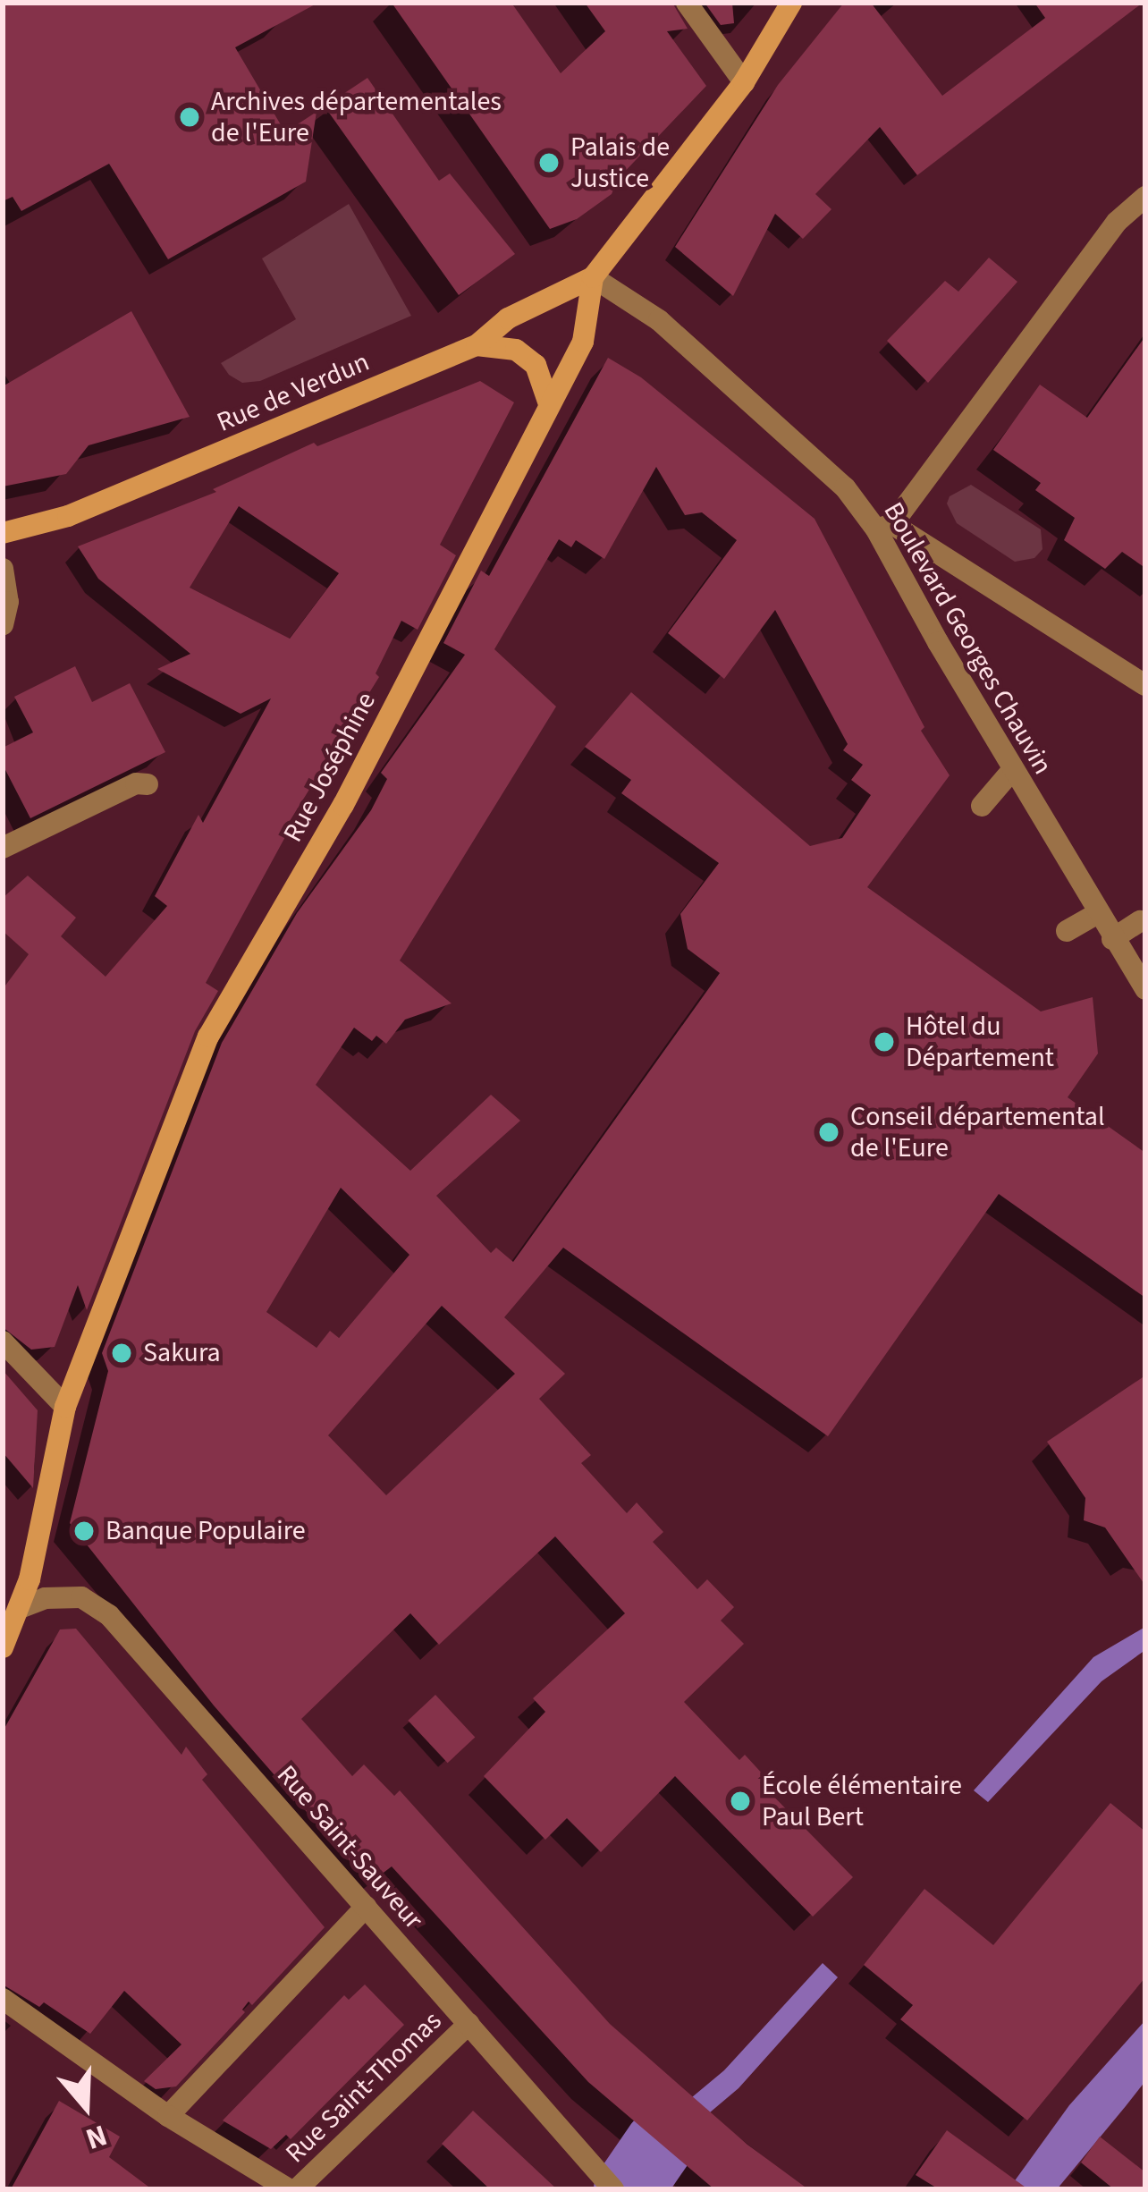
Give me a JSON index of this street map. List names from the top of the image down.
{
  "streets": {
    "main road": ["Rue de Verdun", "Rue Joséphine"],
    "street": ["Boulevard Georges Chauvin", "Rue Saint-Sauveur", "Rue Saint-Thomas"]
  },
  "crossings": [
    ["Rue de Verdun", "Boulevard Georges Chauvin"],
    ["Rue de Verdun", "Rue Joséphine"],
    ["Boulevard Georges Chauvin", "Rue Joséphine"],
    ["Rue Joséphine", "Rue Saint-Sauveur"],
    ["Rue Saint-Sauveur", "Rue Saint-Thomas"]
  ],
  "places": [
    "Archives départementales de l'Eure",
    "Palais de Justice",
    "Hôtel du Département",
    "Conseil départemental de l'Eure",
    "Sakura",
    "Banque Populaire",
    "École élémentaire Paul Bert"
  ],
  "north": "bottom"
}
